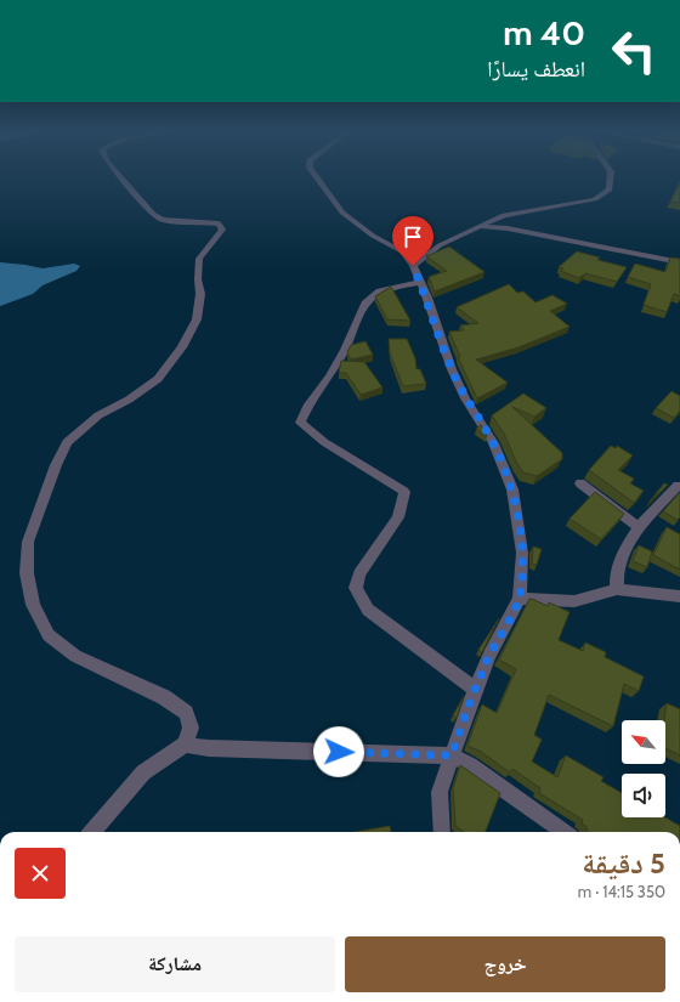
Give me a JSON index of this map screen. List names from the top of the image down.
{
  "north": "top left",
  "page": {
    "turn": ["40 m", "انعطف يسارًا"],
    "heading": ["5 دقيقة", "350 m · 14:15"],
    "buttons": ["خروج", "مشاركة"]
  }
}
